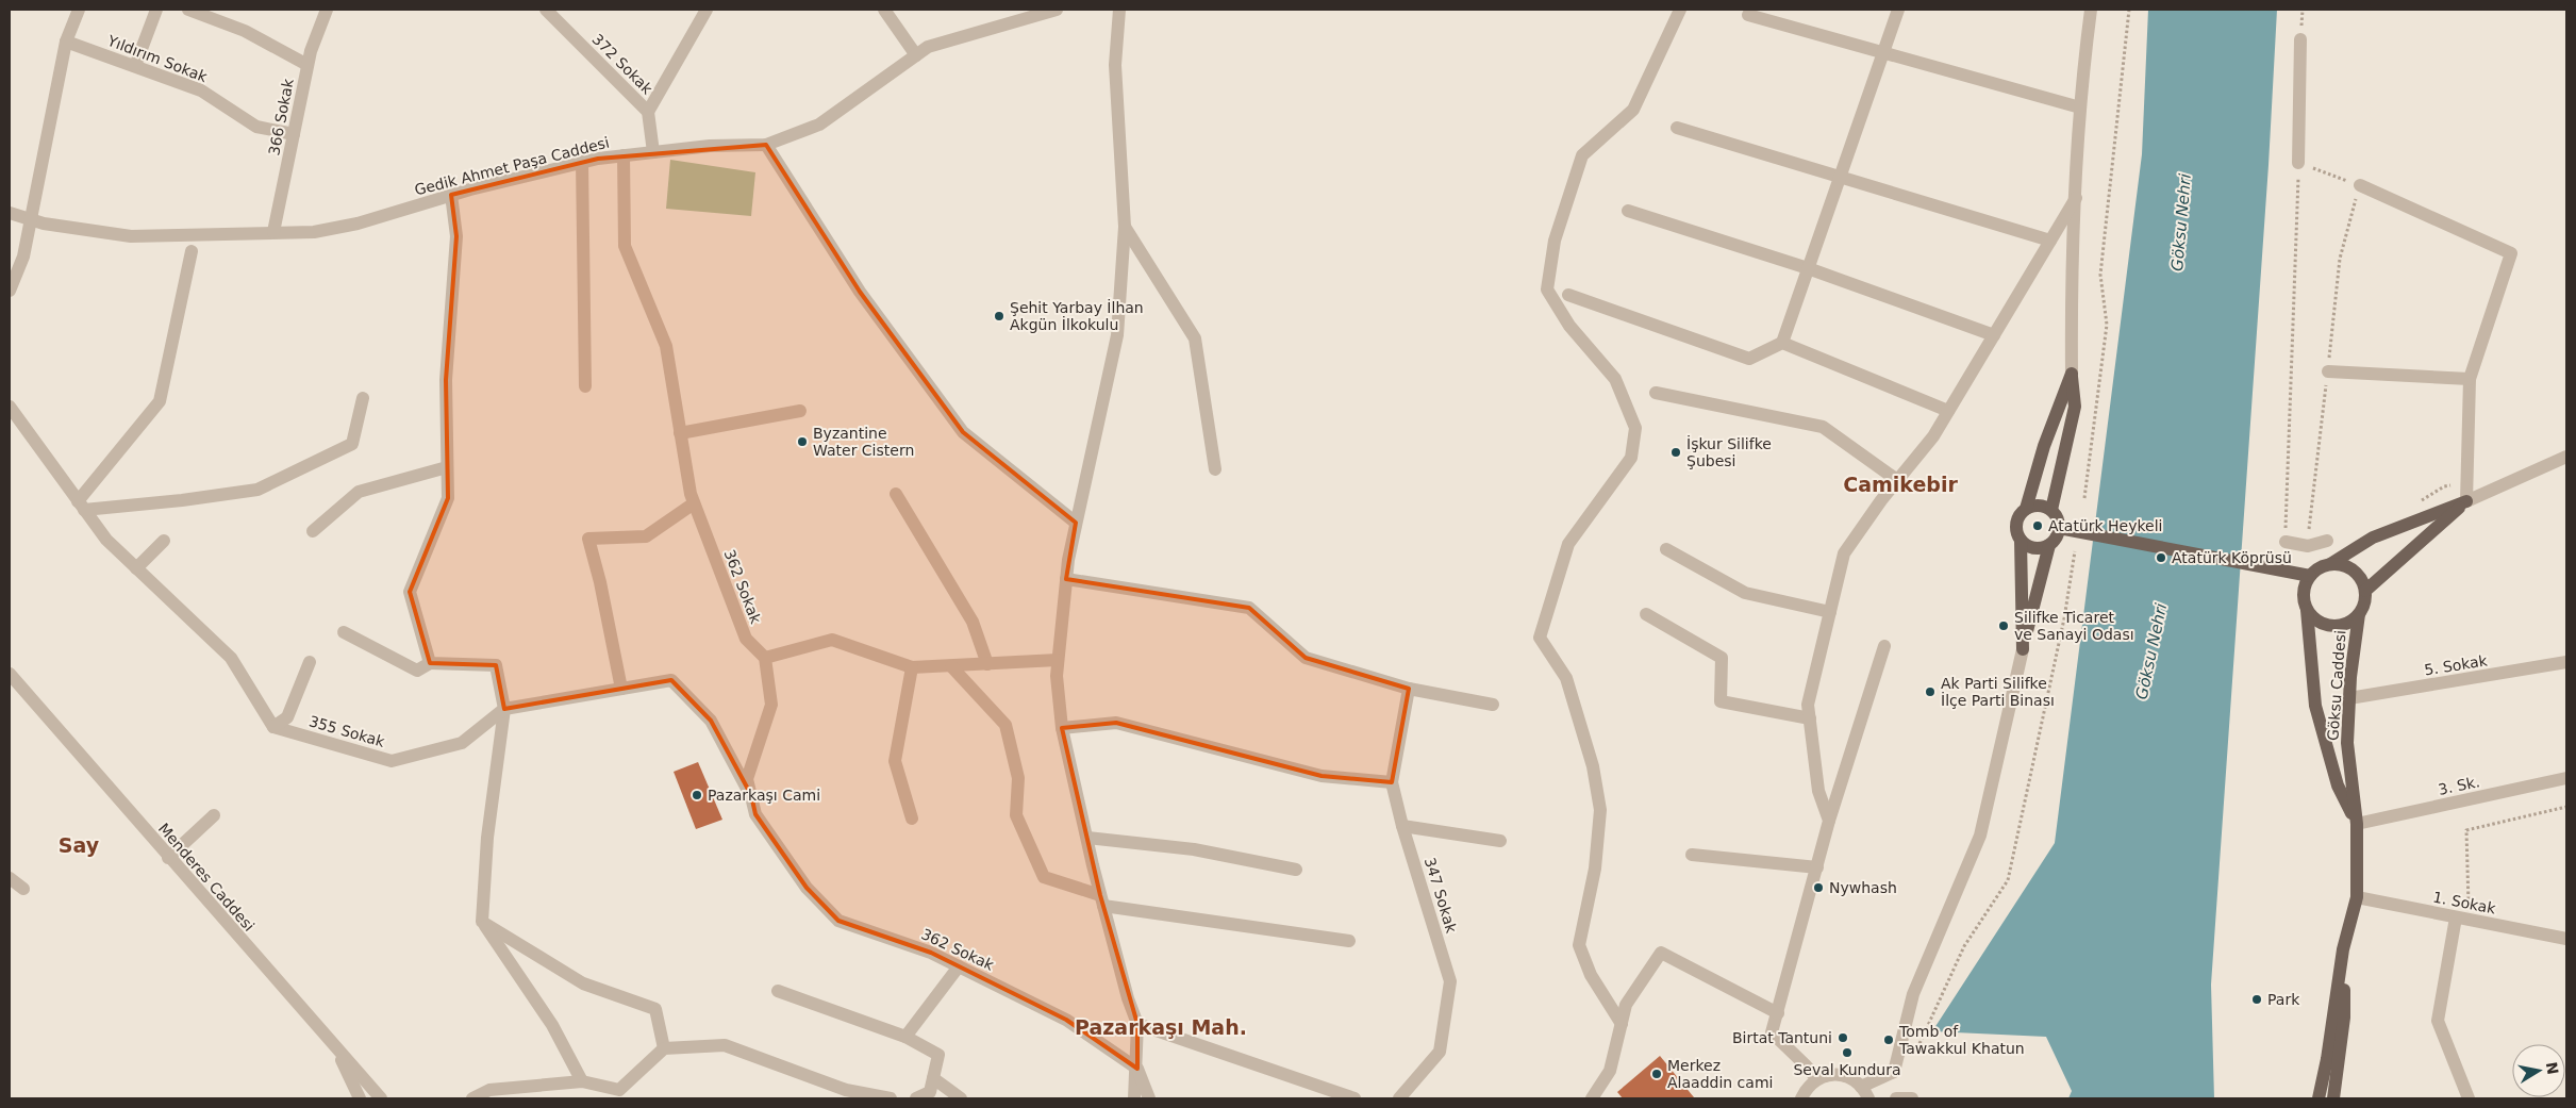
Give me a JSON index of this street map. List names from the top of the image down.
{
  "streets": {
    "main road": ["Göksu Caddesi"],
    "street": [
      "Yıldırım Sokak",
      "372 Sokak",
      "366 Sokak",
      "Gedik Ahmet Paşa Caddesi",
      "362 Sokak",
      "5. Sokak",
      "355 Sokak",
      "3. Sk.",
      "Menderes Caddesi",
      "347 Sokak",
      "1. Sokak"
    ]
  },
  "crossings": [
    ["Yıldırım Sokak", "366 Sokak"],
    ["372 Sokak", "Gedik Ahmet Paşa Caddesi"],
    ["366 Sokak", "Gedik Ahmet Paşa Caddesi"],
    ["Gedik Ahmet Paşa Caddesi", "362 Sokak"],
    ["362 Sokak", "355 Sokak"],
    ["5. Sokak", "Göksu Caddesi"],
    ["Göksu Caddesi", "3. Sk."],
    ["Göksu Caddesi", "1. Sokak"]
  ],
  "districts": ["Camikebir", "Say", "Pazarkaşı Mah."],
  "water": ["Göksu Nehri"],
  "places": [
    "Şehit Yarbay İlhan Akgün İlkokulu",
    "Byzantine Water Cistern",
    "İşkur Silifke Şubesi",
    "Atatürk Heykeli",
    "Atatürk Köprüsü",
    "Silifke Ticaret ve Sanayi Odası",
    "Ak Parti Silifke İlçe Parti Binası",
    "Pazarkaşı Cami",
    "Nywhash",
    "Park",
    "Birtat Tantuni",
    "Tomb of Tawakkul Khatun",
    "Seval Kundura",
    "Merkez Alaaddin cami"
  ],
  "north": "right"
}
